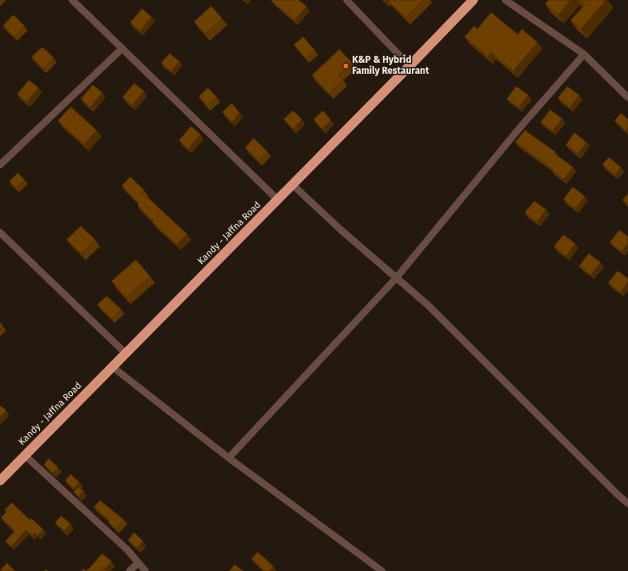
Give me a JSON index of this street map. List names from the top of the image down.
{
  "streets": {
    "highway": ["Kandy - Jaffna Road"]
  },
  "places": ["K&P & Hybrid Family Restaurant"]
}
